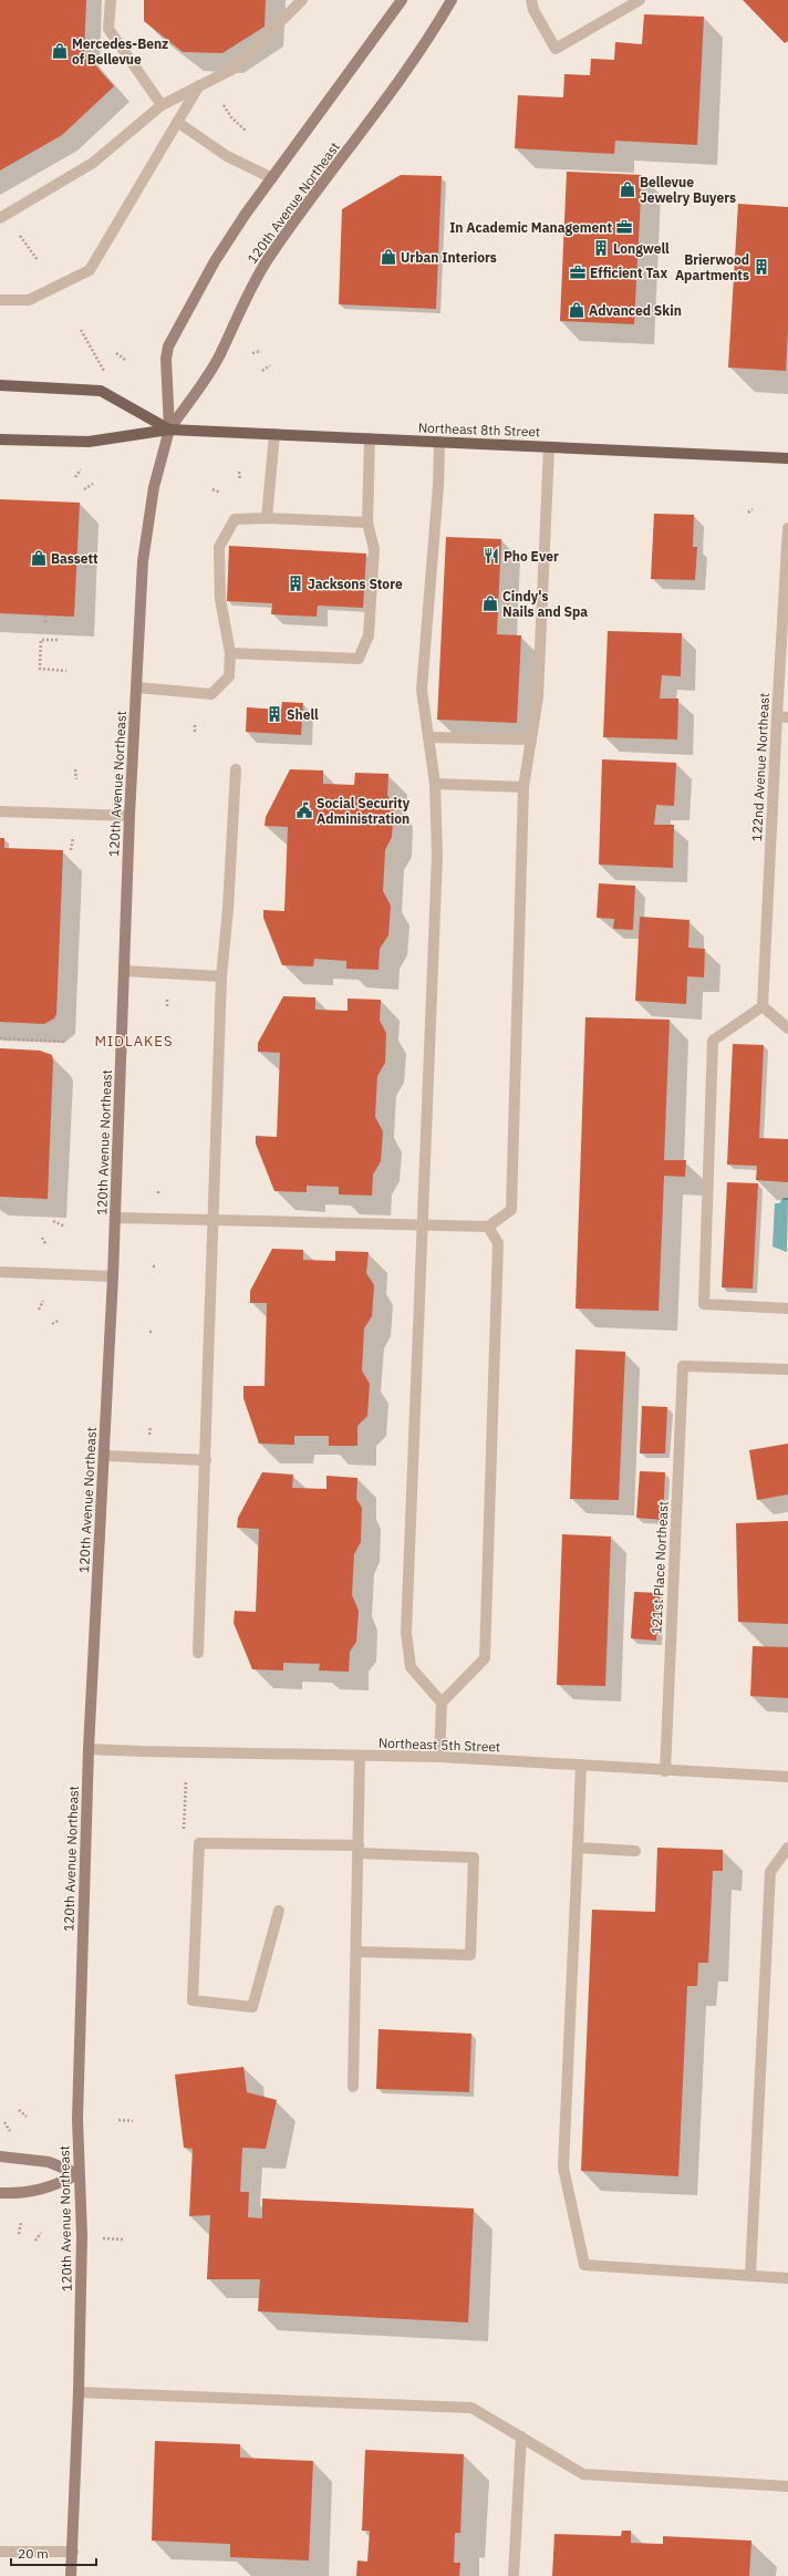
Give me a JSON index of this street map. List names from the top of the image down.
{
  "streets": {
    "main road": ["120th Avenue Northeast", "Northeast 8th Street"],
    "street": ["122nd Avenue Northeast", "121st Place Northeast", "Northeast 5th Street"]
  },
  "crossings": [
    ["120th Avenue Northeast", "Northeast 8th Street"],
    ["120th Avenue Northeast", "Northeast 5th Street"],
    ["121st Place Northeast", "Northeast 5th Street"]
  ],
  "districts": ["MIDLAKES"],
  "places": {
    "shop": [
      "Mercedes-Benz of Bellevue",
      "Bellevue Jewelry Buyers",
      "Urban Interiors",
      "Advanced Skin",
      "Bassett",
      "Cindy's Nails and Spa"
    ],
    "office": ["In Academic Management", "Efficient Tax"],
    "building": [
      "Longwell",
      "Brierwood Apartments",
      "Jacksons Store",
      "Shell"
    ],
    "restaurant": ["Pho Ever"],
    "public building": ["Social Security Administration"]
  },
  "scale_bar": "20 m"
}
